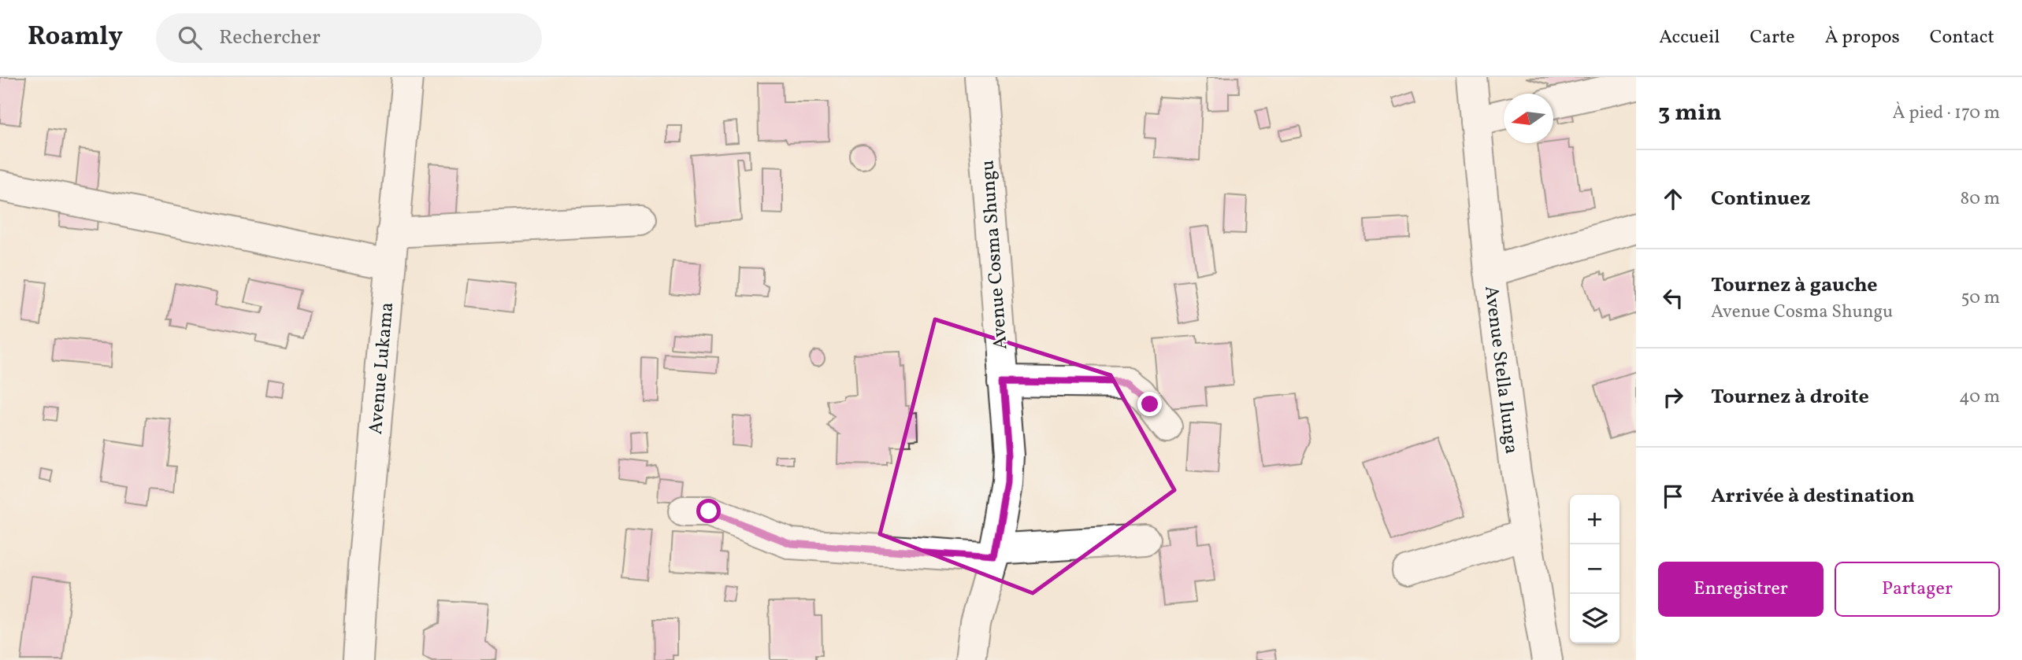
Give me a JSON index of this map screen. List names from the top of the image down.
{
  "streets": {
    "street": ["Avenue Cosma Shungu", "Avenue Lukama", "Avenue Stella Ilunga"]
  },
  "north": "left",
  "page": {
    "header": "Roamly",
    "search": "Rechercher",
    "nav": [
      "Accueil",
      "Carte",
      "À propos",
      "Contact"
    ],
    "heading": ["3 min", "À pied · 170 m"],
    "list": [
      ["Continuez", "80 m"],
      ["Tournez à gauche", "Avenue Cosma Shungu", "50 m"],
      ["Tournez à droite", "40 m"],
      "Arrivée à destination"
    ],
    "map_buttons": ["+", "−"],
    "buttons": ["Enregistrer", "Partager"]
  }
}
